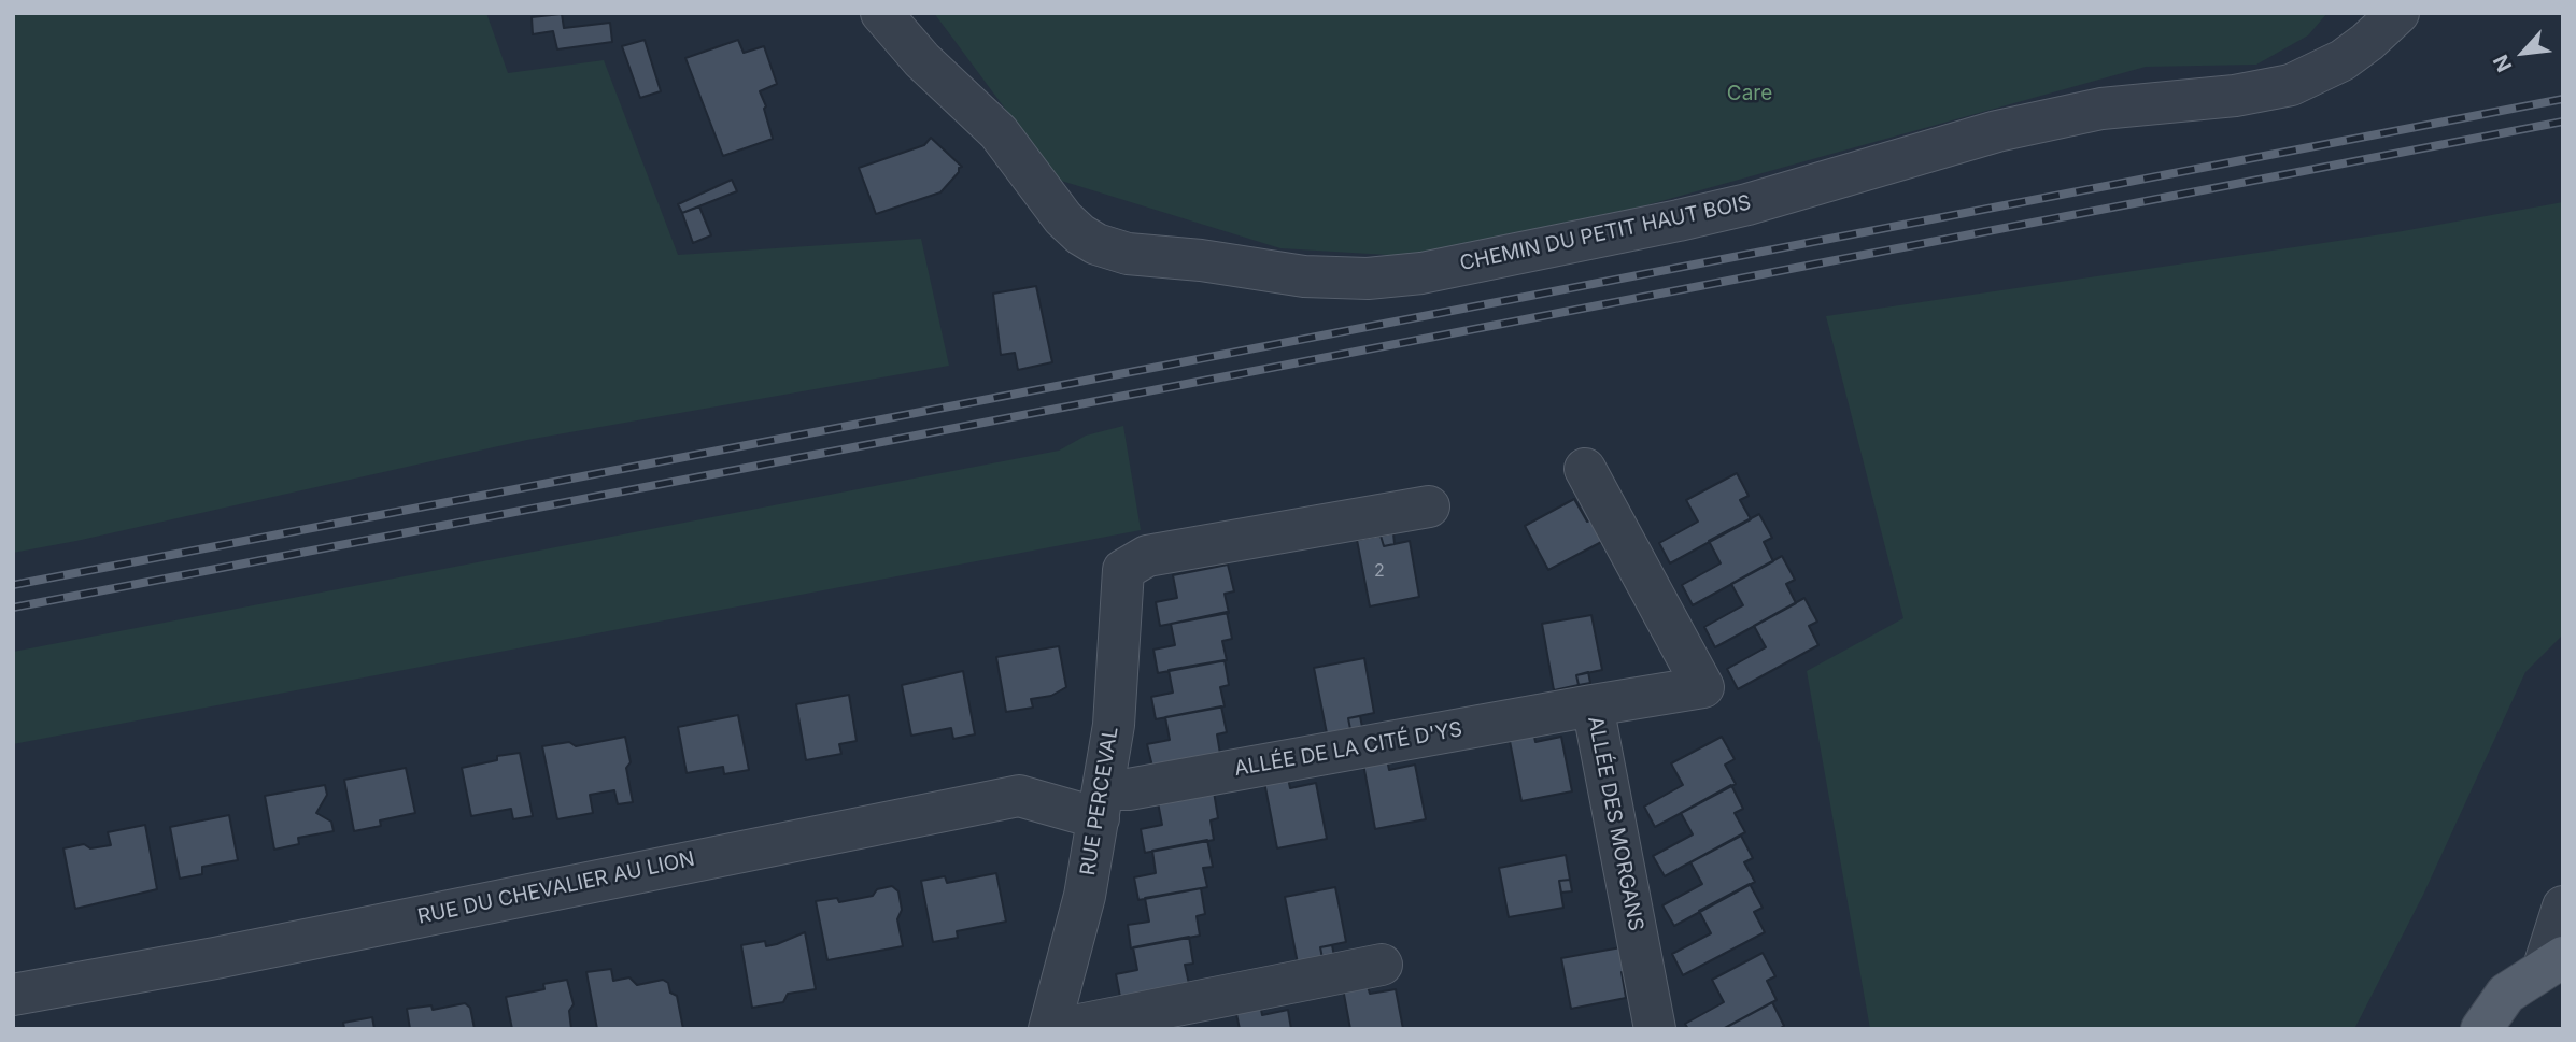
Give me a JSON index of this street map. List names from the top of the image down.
{
  "streets": {
    "street": [
      "CHEMIN DU PETIT HAUT BOIS",
      "ALLÉE DE LA CITÉ D'YS",
      "RUE PERCEVAL",
      "ALLÉE DES MORGANS",
      "RUE DU CHEVALIER AU LION"
    ]
  },
  "crossings": [
    ["ALLÉE DE LA CITÉ D'YS", "RUE PERCEVAL"],
    ["ALLÉE DE LA CITÉ D'YS", "ALLÉE DES MORGANS"],
    ["ALLÉE DE LA CITÉ D'YS", "RUE DU CHEVALIER AU LION"],
    ["RUE PERCEVAL", "RUE DU CHEVALIER AU LION"]
  ],
  "parks": ["Care"],
  "house_numbers": ["2"],
  "north": "bottom left"
}
